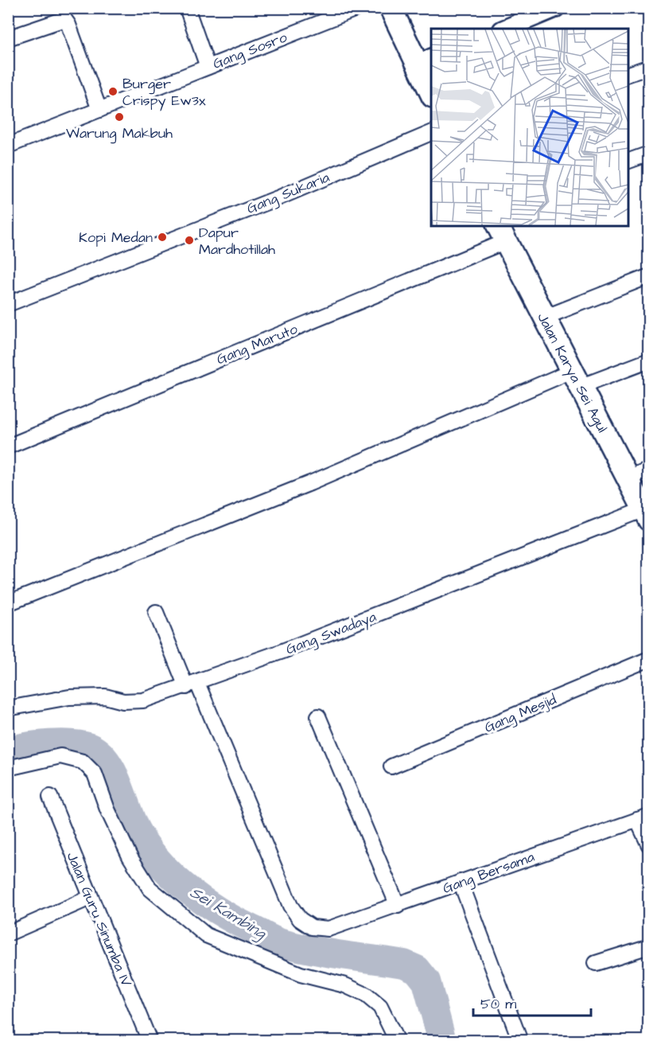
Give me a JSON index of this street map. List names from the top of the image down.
{
  "streets": {
    "main road": ["Jalan Karya Sei Agul"],
    "street": [
      "Gang Sosro",
      "Gang Sukaria",
      "Gang Maruto",
      "Gang Swadaya",
      "Gang Mesjid",
      "Gang Bersama",
      "Jalan Guru Sinumba IV"
    ]
  },
  "crossings": [
    ["Gang Maruto", "Jalan Karya Sei Agul"],
    ["Jalan Karya Sei Agul", "Gang Swadaya"],
    ["Gang Swadaya", "Gang Bersama"]
  ],
  "water": ["Sei Kambing"],
  "places": [
    "Burger Crispy Ew3x",
    "Warung Makbuh",
    "Kopi Medan",
    "Dapur Mardhotillah"
  ],
  "scale_bar": "50 m"
}
